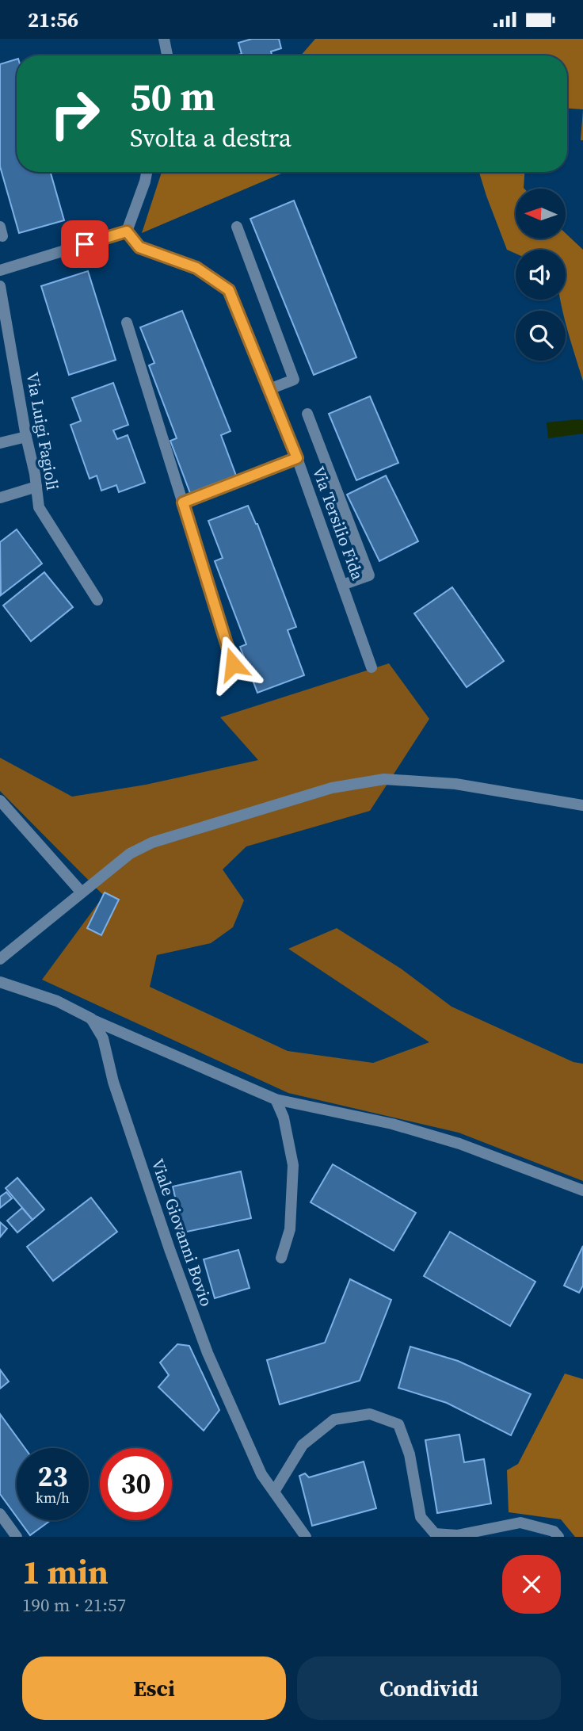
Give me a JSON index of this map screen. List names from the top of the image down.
{
  "streets": {
    "street": ["Via Luigi Fagioli", "Via Tersilio Fida", "Viale Giovanni Bovio"]
  },
  "north": "left",
  "page": {
    "status": "21:56",
    "turn": ["50 m", "Svolta a destra"],
    "speed": "23 km/h",
    "limit": "30",
    "heading": ["1 min", "190 m · 21:57"],
    "buttons": ["Esci", "Condividi"]
  }
}
